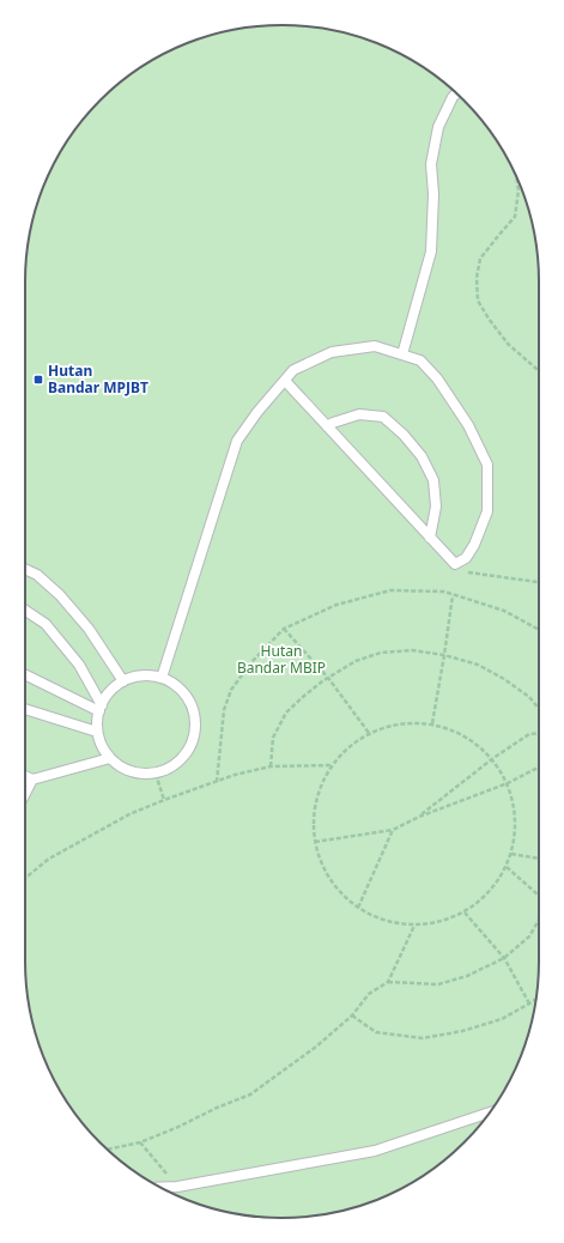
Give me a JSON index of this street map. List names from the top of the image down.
{
  "parks": ["Hutan Bandar MBIP"],
  "places": {
    "transit": ["Hutan Bandar MPJBT"]
  }
}
